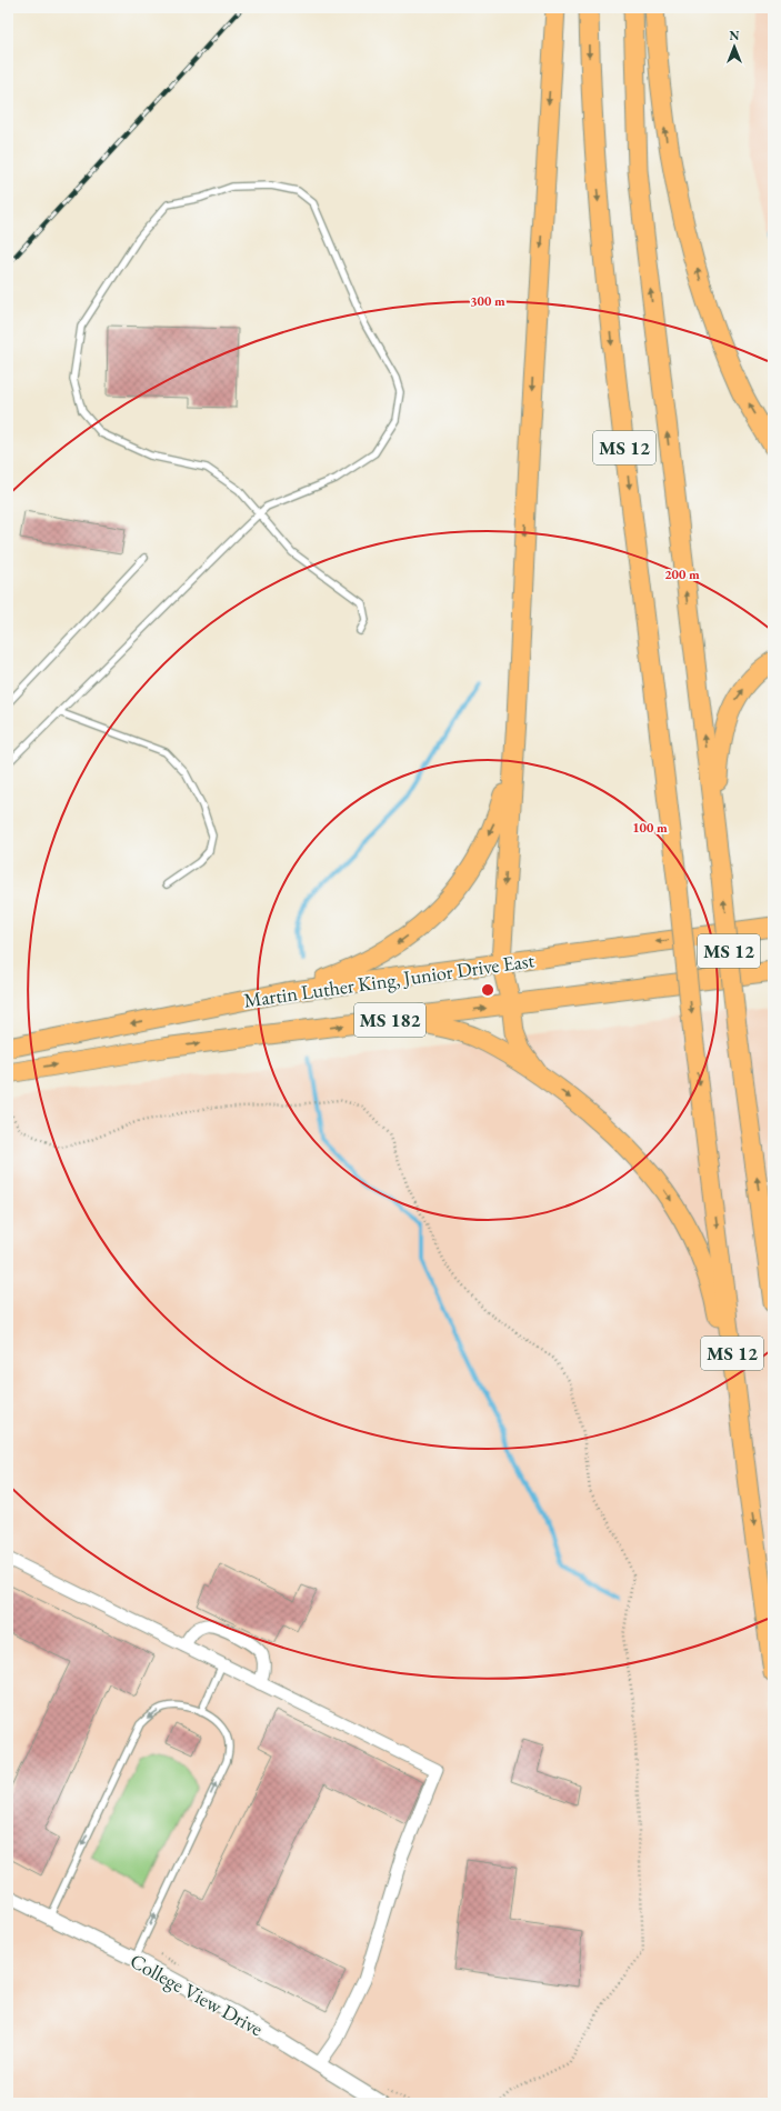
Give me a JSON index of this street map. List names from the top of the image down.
{
  "streets": {
    "main road": ["MS 12", "Martin Luther King, Junior Drive East", "MS 182"],
    "street": ["College View Drive"]
  },
  "north": "top",
  "rings": ["300 m", "200 m", "100 m"]
}
